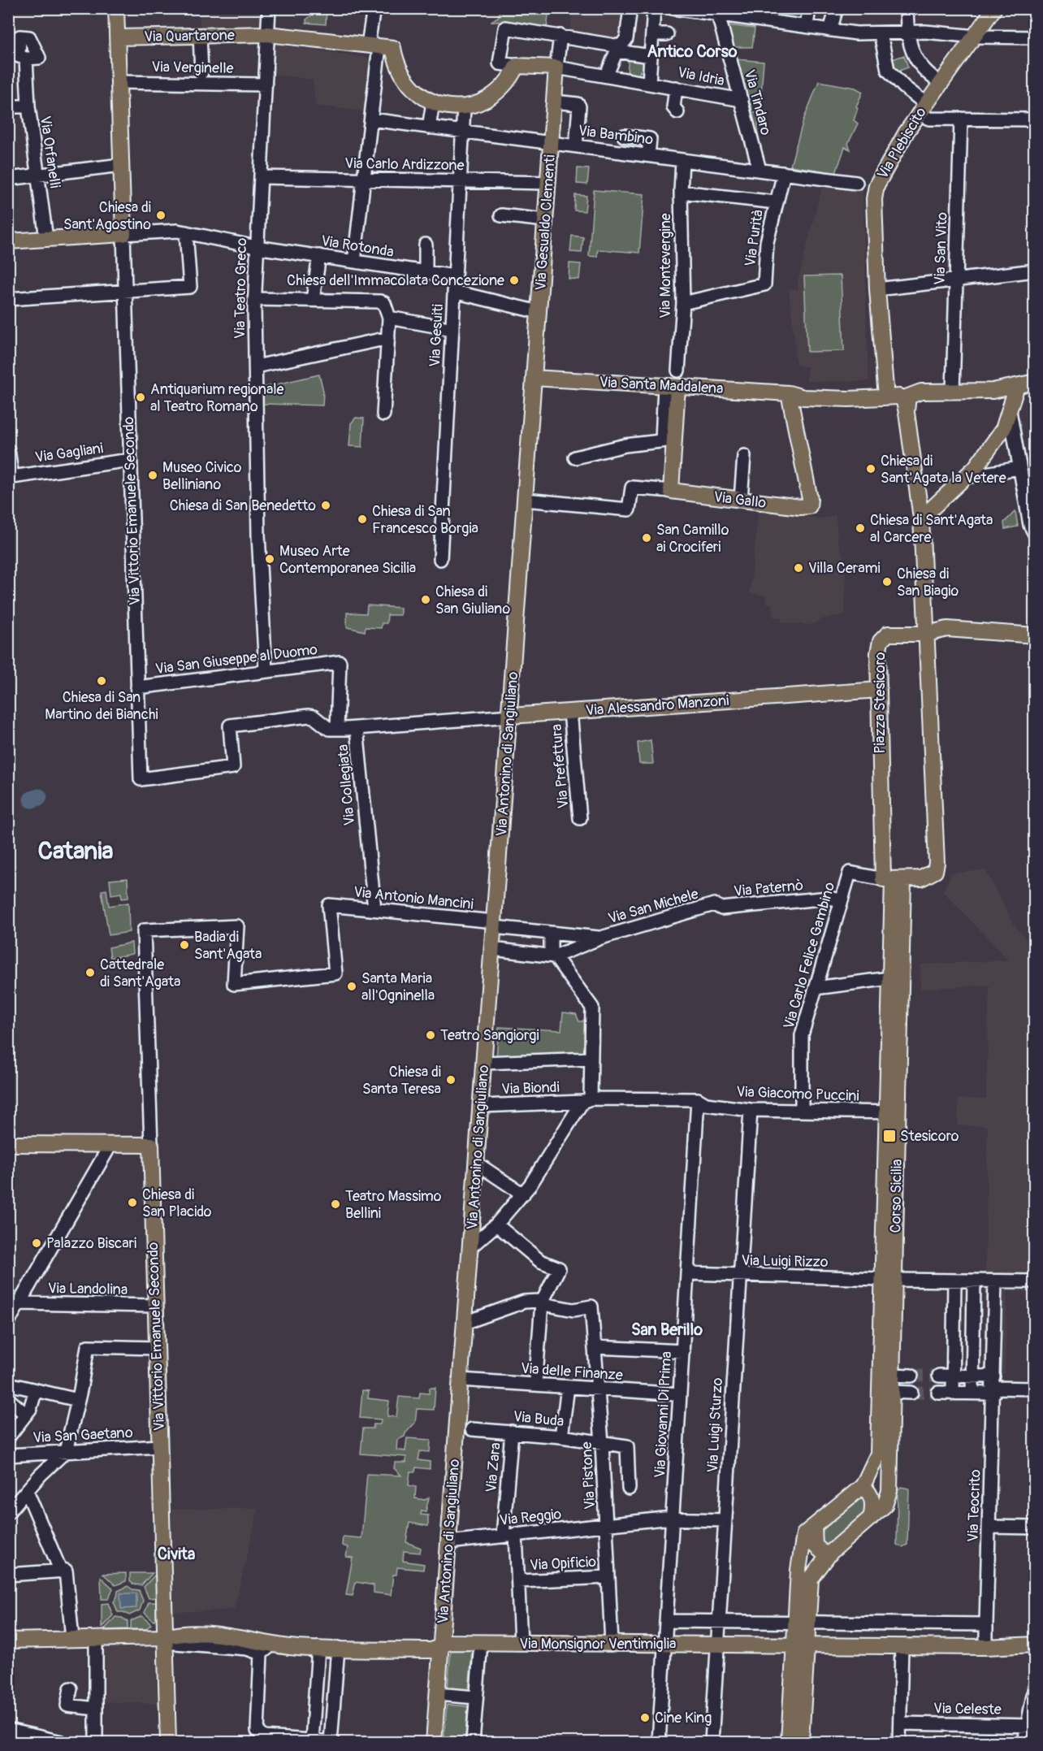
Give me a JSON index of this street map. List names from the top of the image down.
{
  "streets": {
    "main road": [
      "Via Quartarone",
      "Via Plebiscito",
      "Via Gesualdo Clementi",
      "Via Santa Maddalena",
      "Via Gallo",
      "Via Vittorio Emanuele Secondo",
      "Piazza Stesicoro",
      "Via Alessandro Manzoni",
      "Via Antonino di Sangiuliano",
      "Corso Sicilia",
      "Via Monsignor Ventimiglia"
    ],
    "street": [
      "Via Verginelle",
      "Via Idria",
      "Via Tindaro",
      "Via Bambino",
      "Via Orfanelli",
      "Via Carlo Ardizzone",
      "Via Purità",
      "Via Rotonda",
      "Via San Vito",
      "Via Montevergine",
      "Via Teatro Greco",
      "Via Gesuiti",
      "Via Gagliani",
      "Via San Giuseppe al Duomo",
      "Via Prefettura",
      "Via Collegiata",
      "Via Paternò",
      "Via Antonio Mancini",
      "Via San Michele",
      "Via Carlo Felice Gambino",
      "Via Biondi",
      "Via Giacomo Puccini",
      "Via Luigi Rizzo",
      "Via Landolina",
      "Via delle Finanze",
      "Via Giovanni Di Prima",
      "Via Buda",
      "Via Luigi Sturzo",
      "Via San Gaetano",
      "Via Zara",
      "Via Pistone",
      "Via Teocrito",
      "Via Reggio",
      "Via Opificio",
      "Via Celeste"
    ]
  },
  "crossings": [
    ["Via Quartarone", "Via Teatro Greco"],
    ["Via Quartarone", "Via Vittorio Emanuele Secondo"],
    ["Via Verginelle", "Via Teatro Greco"],
    ["Via Verginelle", "Via Vittorio Emanuele Secondo"],
    ["Via Idria", "Via Tindaro"],
    ["Via Idria", "Via Gesualdo Clementi"],
    ["Via Tindaro", "Via Bambino"],
    ["Via Bambino", "Via Gesualdo Clementi"],
    ["Via Bambino", "Via Purità"],
    ["Via Bambino", "Via Montevergine"],
    ["Via Bambino", "Via Gesuiti"],
    ["Via Plebiscito", "Via Santa Maddalena"],
    ["Via Carlo Ardizzone", "Via Gesualdo Clementi"],
    ["Via Carlo Ardizzone", "Via Teatro Greco"],
    ["Via Carlo Ardizzone", "Via Gesuiti"],
    ["Via Gesualdo Clementi", "Via Santa Maddalena"],
    ["Via Gesualdo Clementi", "Via Antonino di Sangiuliano"],
    ["Via Purità", "Via Montevergine"],
    ["Via Rotonda", "Via Teatro Greco"],
    ["Via Rotonda", "Via Gesuiti"],
    ["Via Rotonda", "Via Vittorio Emanuele Secondo"],
    ["Via San Vito", "Via Santa Maddalena"],
    ["Via Teatro Greco", "Via San Giuseppe al Duomo"],
    ["Via Santa Maddalena", "Via Gallo"],
    ["Via Santa Maddalena", "Via Antonino di Sangiuliano"],
    ["Via Gagliani", "Via Vittorio Emanuele Secondo"],
    ["Via Vittorio Emanuele Secondo", "Via San Giuseppe al Duomo"],
    ["Via Vittorio Emanuele Secondo", "Via Alessandro Manzoni"],
    ["Via Vittorio Emanuele Secondo", "Via Collegiata"],
    ["Via Vittorio Emanuele Secondo", "Via Antonio Mancini"],
    ["Via Vittorio Emanuele Secondo", "Via Landolina"],
    ["Via Vittorio Emanuele Secondo", "Via San Gaetano"],
    ["Via Vittorio Emanuele Secondo", "Via Monsignor Ventimiglia"],
    ["Via San Giuseppe al Duomo", "Via Collegiata"],
    ["Piazza Stesicoro", "Via Alessandro Manzoni"],
    ["Piazza Stesicoro", "Via Carlo Felice Gambino"],
    ["Piazza Stesicoro", "Corso Sicilia"],
    ["Via Alessandro Manzoni", "Via Antonino di Sangiuliano"],
    ["Via Alessandro Manzoni", "Via Prefettura"],
    ["Via Alessandro Manzoni", "Via Collegiata"],
    ["Via Antonino di Sangiuliano", "Via Antonio Mancini"],
    ["Via Antonino di Sangiuliano", "Via Biondi"],
    ["Via Antonino di Sangiuliano", "Via delle Finanze"],
    ["Via Antonino di Sangiuliano", "Via Reggio"],
    ["Via Antonino di Sangiuliano", "Via Monsignor Ventimiglia"],
    ["Via Collegiata", "Via Antonio Mancini"],
    ["Via Paternò", "Via San Michele"],
    ["Via Paternò", "Via Carlo Felice Gambino"],
    ["Via Antonio Mancini", "Via San Michele"],
    ["Via Carlo Felice Gambino", "Via Giacomo Puccini"],
    ["Via Carlo Felice Gambino", "Corso Sicilia"],
    ["Via Biondi", "Via Giacomo Puccini"],
    ["Via Giacomo Puccini", "Corso Sicilia"],
    ["Via Giacomo Puccini", "Via Giovanni Di Prima"],
    ["Via Giacomo Puccini", "Via Luigi Sturzo"],
    ["Corso Sicilia", "Via Luigi Rizzo"],
    ["Via Luigi Rizzo", "Via Giovanni Di Prima"],
    ["Via Luigi Rizzo", "Via Luigi Sturzo"],
    ["Via Luigi Rizzo", "Via Teocrito"],
    ["Via delle Finanze", "Via Giovanni Di Prima"],
    ["Via delle Finanze", "Via Pistone"],
    ["Via Giovanni Di Prima", "Via Reggio"],
    ["Via Giovanni Di Prima", "Via Monsignor Ventimiglia"],
    ["Via Buda", "Via Zara"],
    ["Via Buda", "Via Pistone"],
    ["Via Luigi Sturzo", "Via Reggio"],
    ["Via Luigi Sturzo", "Via Monsignor Ventimiglia"],
    ["Via Zara", "Via Reggio"],
    ["Via Pistone", "Via Reggio"],
    ["Via Pistone", "Via Opificio"],
    ["Via Pistone", "Via Monsignor Ventimiglia"],
    ["Via Teocrito", "Via Monsignor Ventimiglia"]
  ],
  "districts": [
    "Antico Corso",
    "Catania",
    "San Berillo",
    "Civita"
  ],
  "places": {
    "other": [
      "Chiesa di Sant'Agostino",
      "Chiesa dell'Immacolata Concezione",
      "Antiquarium regionale al Teatro Romano",
      "Chiesa di Sant'Agata la Vetere",
      "Museo Civico Belliniano",
      "Chiesa di San Benedetto",
      "Chiesa di San Francesco Borgia",
      "Chiesa di Sant'Agata al Carcere",
      "San Camillo ai Crociferi",
      "Museo Arte Contemporanea Sicilia",
      "Villa Cerami",
      "Chiesa di San Biagio",
      "Chiesa di San Giuliano",
      "Chiesa di San Martino dei Bianchi",
      "Badia di Sant'Agata",
      "Cattedrale di Sant'Agata",
      "Santa Maria all'Ogninella",
      "Teatro Sangiorgi",
      "Chiesa di Santa Teresa",
      "Chiesa di San Placido",
      "Teatro Massimo Bellini",
      "Palazzo Biscari",
      "Cine King"
    ],
    "transit": ["Stesicoro"]
  }
}
